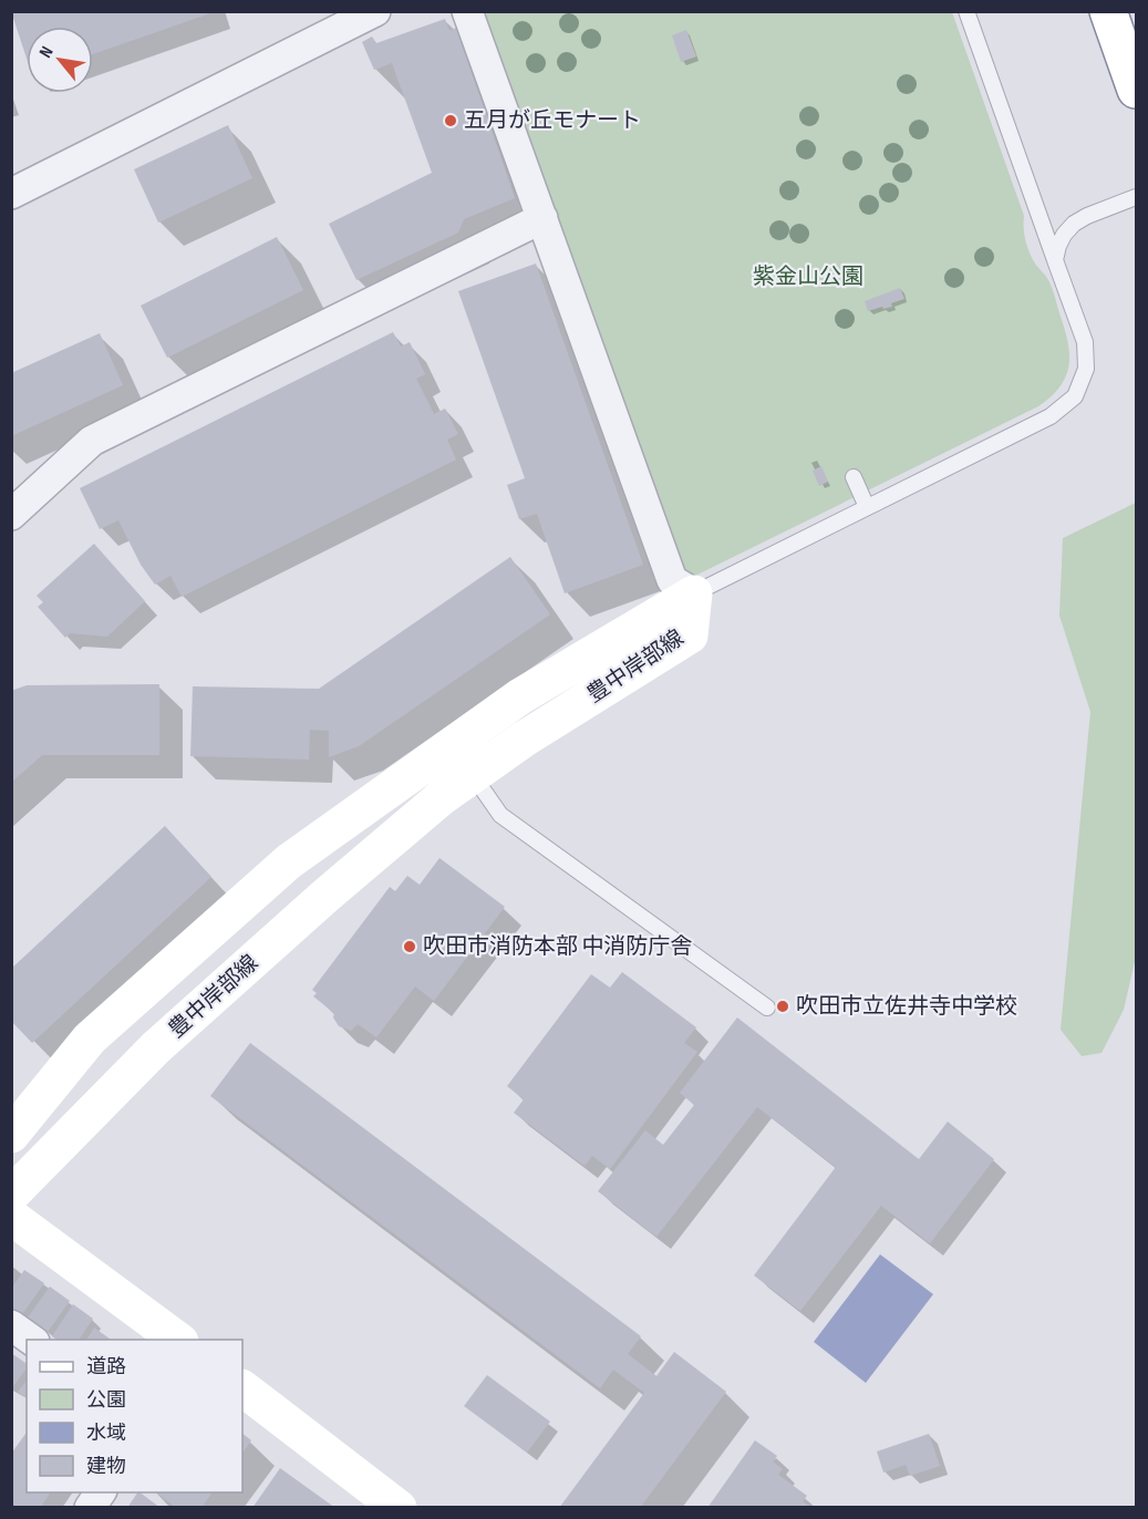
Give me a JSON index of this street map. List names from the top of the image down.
{
  "streets": {
    "main road": ["豊中岸部線"]
  },
  "parks": ["紫金山公園"],
  "places": ["五月が丘モナート", "吹田市消防本部 中消防庁舎", "吹田市立佐井寺中学校"],
  "legend": [
    "道路",
    "公園",
    "水域",
    "建物"
  ],
  "north": "top left"
}
